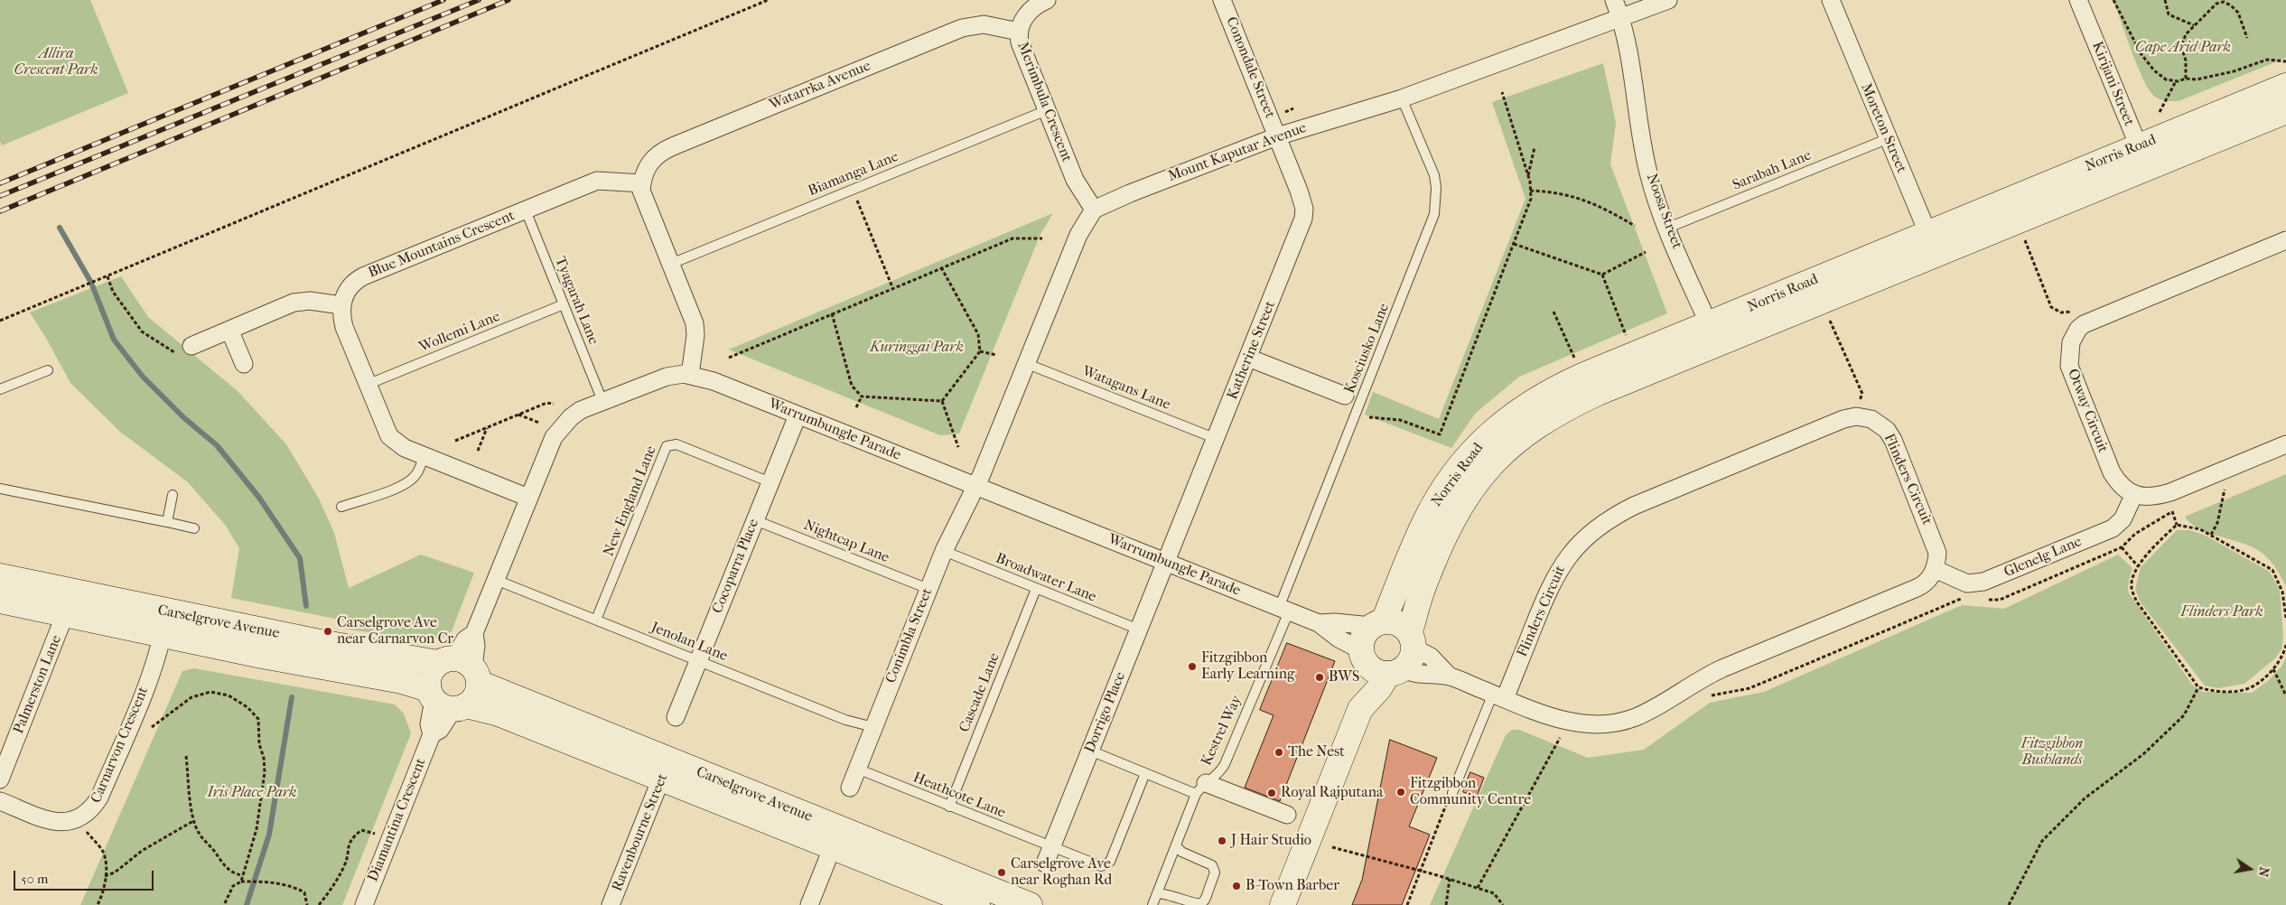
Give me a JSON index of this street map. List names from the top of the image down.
{
  "streets": {
    "main road": ["Norris Road", "Carselgrove Avenue"],
    "street": [
      "Conondale Street",
      "Kirijani Street",
      "Watarrka Avenue",
      "Merimbula Crescent",
      "Moreton Street",
      "Mount Kaputar Avenue",
      "Noosa Street",
      "Blue Mountains Crescent",
      "Katherine Street",
      "Otway Circuit",
      "Warrumbungle Parade",
      "Flinders Circuit",
      "Glenelg Lane",
      "Cocoparra Place",
      "Conimbla Street",
      "Palmerston Lane",
      "Dorrigo Place",
      "Carnarvon Crescent",
      "Diamantina Crescent",
      "Ravenbourne Street"
    ],
    "lane": [
      "Sarabah Lane",
      "Biamanga Lane",
      "Tyagarah Lane",
      "Wollemi Lane",
      "Kosciusko Lane",
      "Watagans Lane",
      "New England Lane",
      "Nightcap Lane",
      "Broadwater Lane",
      "Jenolan Lane",
      "Cascade Lane",
      "Kestrel Way",
      "Heathcote Lane"
    ]
  },
  "crossings": [
    ["Conondale Street", "Mount Kaputar Avenue"],
    ["Conondale Street", "Katherine Street"],
    ["Kirijani Street", "Norris Road"],
    ["Watarrka Avenue", "Merimbula Crescent"],
    ["Watarrka Avenue", "Blue Mountains Crescent"],
    ["Merimbula Crescent", "Mount Kaputar Avenue"],
    ["Merimbula Crescent", "Biamanga Lane"],
    ["Moreton Street", "Norris Road"],
    ["Moreton Street", "Sarabah Lane"],
    ["Mount Kaputar Avenue", "Noosa Street"],
    ["Mount Kaputar Avenue", "Kosciusko Lane"],
    ["Mount Kaputar Avenue", "Katherine Street"],
    ["Norris Road", "Noosa Street"],
    ["Norris Road", "Warrumbungle Parade"],
    ["Sarabah Lane", "Noosa Street"],
    ["Blue Mountains Crescent", "Tyagarah Lane"],
    ["Tyagarah Lane", "Wollemi Lane"],
    ["Tyagarah Lane", "Warrumbungle Parade"],
    ["Kosciusko Lane", "Warrumbungle Parade"],
    ["Kosciusko Lane", "Kestrel Way"],
    ["Katherine Street", "Watagans Lane"],
    ["Katherine Street", "Warrumbungle Parade"],
    ["Katherine Street", "Dorrigo Place"],
    ["Otway Circuit", "Glenelg Lane"],
    ["Warrumbungle Parade", "Cocoparra Place"],
    ["Warrumbungle Parade", "Carselgrove Avenue"],
    ["Warrumbungle Parade", "Conimbla Street"],
    ["Warrumbungle Parade", "Jenolan Lane"],
    ["Warrumbungle Parade", "Dorrigo Place"],
    ["Warrumbungle Parade", "Kestrel Way"],
    ["Flinders Circuit", "Glenelg Lane"],
    ["New England Lane", "Cocoparra Place"],
    ["New England Lane", "Jenolan Lane"],
    ["Nightcap Lane", "Cocoparra Place"],
    ["Nightcap Lane", "Conimbla Street"],
    ["Cocoparra Place", "Jenolan Lane"],
    ["Broadwater Lane", "Conimbla Street"],
    ["Broadwater Lane", "Cascade Lane"],
    ["Broadwater Lane", "Dorrigo Place"],
    ["Carselgrove Avenue", "Palmerston Lane"],
    ["Carselgrove Avenue", "Carnarvon Crescent"],
    ["Carselgrove Avenue", "Diamantina Crescent"],
    ["Carselgrove Avenue", "Ravenbourne Street"],
    ["Conimbla Street", "Jenolan Lane"],
    ["Conimbla Street", "Heathcote Lane"],
    ["Cascade Lane", "Heathcote Lane"],
    ["Dorrigo Place", "Heathcote Lane"]
  ],
  "parks": [
    "Cape Arid Park",
    "Allira Crescent Park",
    "Kuringgai Park",
    "Flinders Park",
    "Fitzgibbon Bushlands",
    "Iris Place Park"
  ],
  "places": [
    "Carselgrove Ave near Carnarvon Cr",
    "Fitzgibbon Early Learning",
    "BWS",
    "The Nest",
    "Fitzgibbon Community Centre",
    "Royal Rajputana",
    "J Hair Studio",
    "Carselgrove Ave near Roghan Rd",
    "B-Town Barber"
  ],
  "scale_bar": "50 m",
  "north": "right"
}
